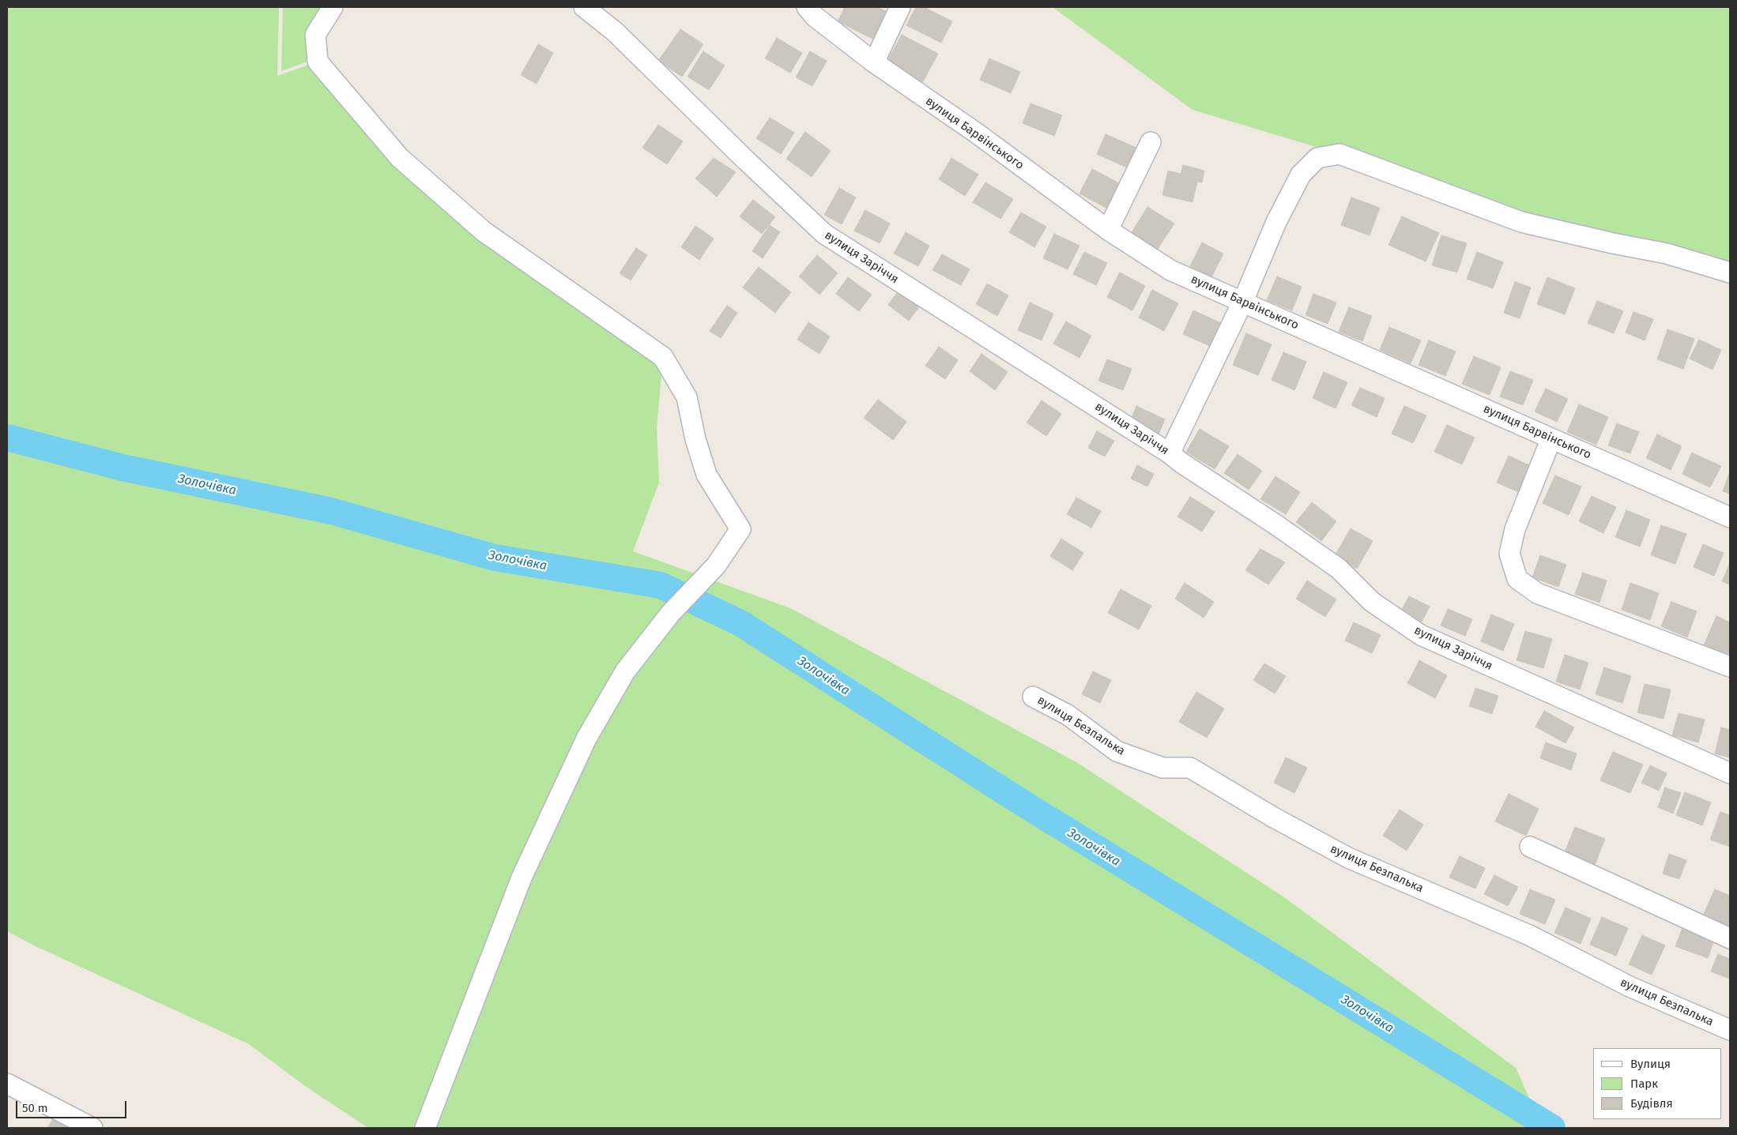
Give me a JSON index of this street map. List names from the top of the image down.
{
  "streets": {
    "street": ["вулиця Барвінського", "вулиця Заріччя", "вулиця Безпалька"]
  },
  "water": ["Золочівка"],
  "legend": ["Вулиця", "Парк", "Будівля"],
  "scale_bar": "50 m"
}
